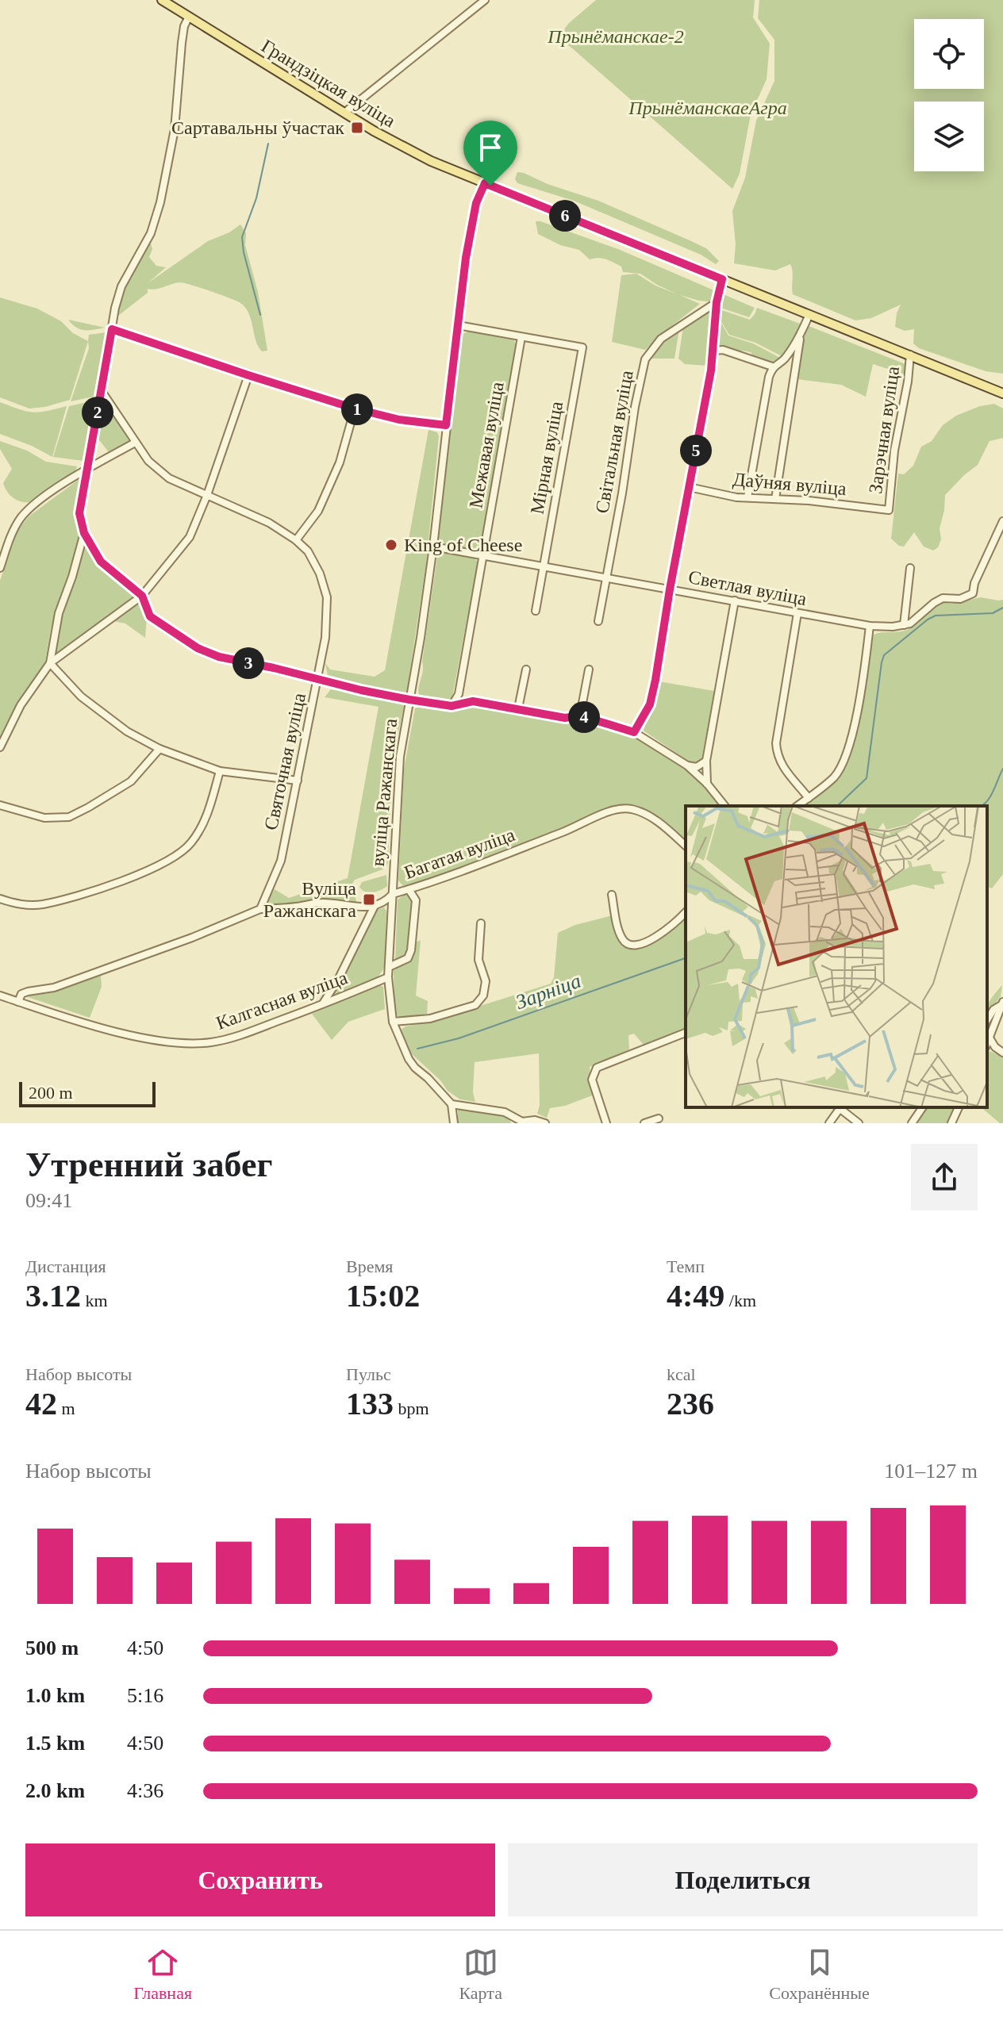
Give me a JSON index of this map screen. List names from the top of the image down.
{
  "streets": {
    "main road": ["Грандзіцкая вуліца"],
    "street": [
      "Зарэчная вуліца",
      "Світальная вуліца",
      "Межавая вуліца",
      "Мірная вуліца",
      "Даўняя вуліца",
      "Светлая вуліца",
      "Святочная вуліца",
      "вуліца Ражанскага",
      "Багатая вуліца",
      "Калгасная вуліца"
    ]
  },
  "crossings": [
    ["Грандзіцкая вуліца", "Зарэчная вуліца"],
    ["Грандзіцкая вуліца", "вуліца Ражанскага"],
    ["Зарэчная вуліца", "Даўняя вуліца"],
    ["Світальная вуліца", "Светлая вуліца"],
    ["Межавая вуліца", "Мірная вуліца"],
    ["Межавая вуліца", "Светлая вуліца"],
    ["Мірная вуліца", "Светлая вуліца"],
    ["Светлая вуліца", "вуліца Ражанскага"],
    ["вуліца Ражанскага", "Багатая вуліца"],
    ["вуліца Ражанскага", "Калгасная вуліца"]
  ],
  "water": ["Зарніца"],
  "parks": ["Прынёманскае-2", "ПрынёманскаеАгра"],
  "places": {
    "transit": ["Сартавальны ўчастак", "Вуліца Ражанскага"],
    "other": ["King of Cheese"]
  },
  "scale_bar": "200 m",
  "page": {
    "pins": [
      "6",
      "1",
      "2",
      "5",
      "3",
      "4"
    ],
    "scale": "200 m",
    "heading": ["Утренний забег", "09:41"],
    "stats": [
      ["Дистанция", "3.12 km"],
      ["Время", "15:02"],
      ["Темп", "4:49 /km"],
      ["Набор высоты", "42 m"],
      ["Пульс", "133 bpm"],
      ["kcal", "236"]
    ],
    "chart": ["Набор высоты", "101–127 m"],
    "list": [
      {
        "name": "500 m",
        "note": "4:50"
      },
      {
        "name": "1.0 km",
        "note": "5:16"
      },
      {
        "name": "1.5 km",
        "note": "4:50"
      },
      {
        "name": "2.0 km",
        "note": "4:36"
      }
    ],
    "buttons": ["Сохранить", "Поделиться"],
    "tabs": ["Главная", "Карта", "Сохранённые"]
  }
}
